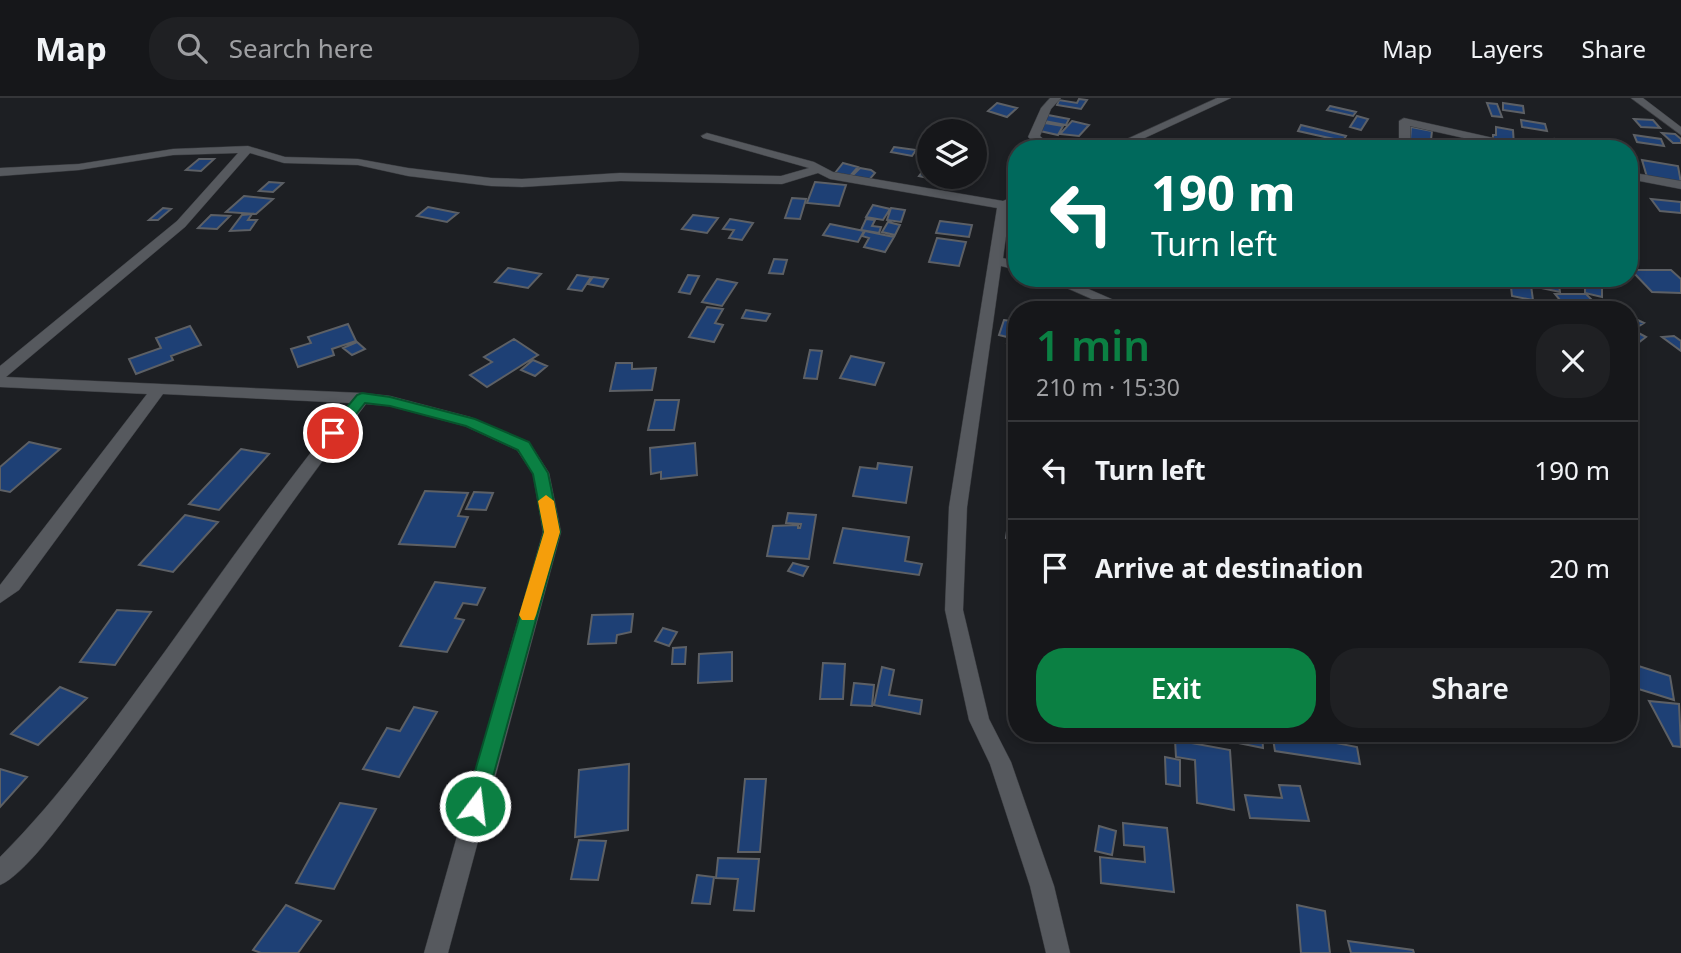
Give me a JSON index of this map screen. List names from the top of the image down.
{
  "page": {
    "header": "Map",
    "search": "Search here",
    "nav": ["Map", "Layers", "Share"],
    "turn": ["190 m", "Turn left"],
    "heading": ["1 min", "210 m · 15:30"],
    "list": [
      {
        "name": "Turn left",
        "value": "190 m"
      },
      {
        "name": "Arrive at destination",
        "value": "20 m"
      }
    ],
    "buttons": ["Exit", "Share"]
  }
}
